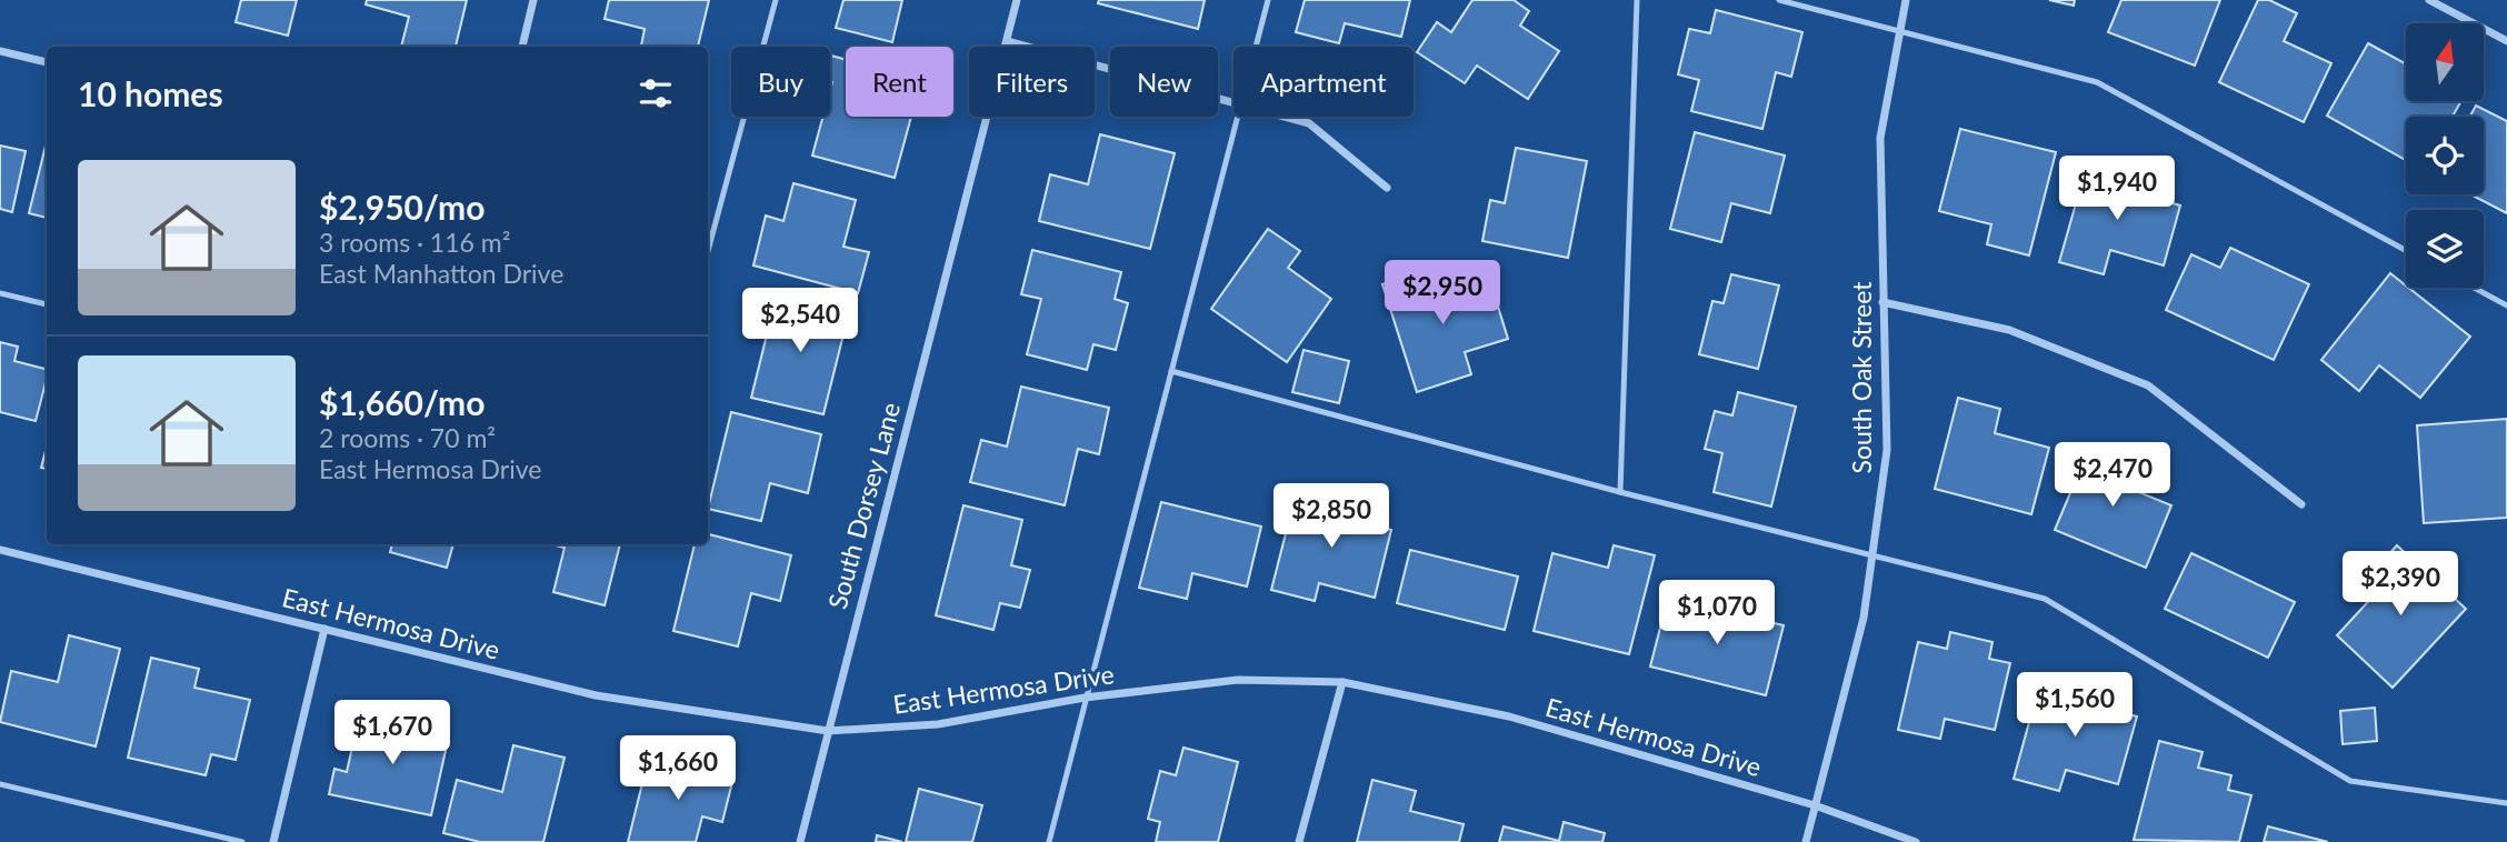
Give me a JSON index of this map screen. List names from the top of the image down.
{
  "streets": {
    "street": ["South Oak Street", "South Dorsey Lane", "East Hermosa Drive"]
  },
  "crossings": [
    ["South Oak Street", "East Hermosa Drive"],
    ["South Dorsey Lane", "East Hermosa Drive"]
  ],
  "north": "top",
  "page": {
    "chip": [
      "Buy",
      "Rent",
      "Filters",
      "New",
      "Apartment"
    ],
    "heading": "10 homes",
    "list": [
      {
        "name": "$2,950/mo",
        "note": "3 rooms · 116 m² · East Manhatton Drive"
      },
      {
        "name": "$1,660/mo",
        "note": "2 rooms · 70 m² · East Hermosa Drive"
      }
    ],
    "price": [
      "$1,940",
      "$2,950",
      "$2,540",
      "$2,470",
      "$2,850",
      "$2,390",
      "$1,070",
      "$1,560",
      "$1,670",
      "$1,660"
    ]
  }
}
